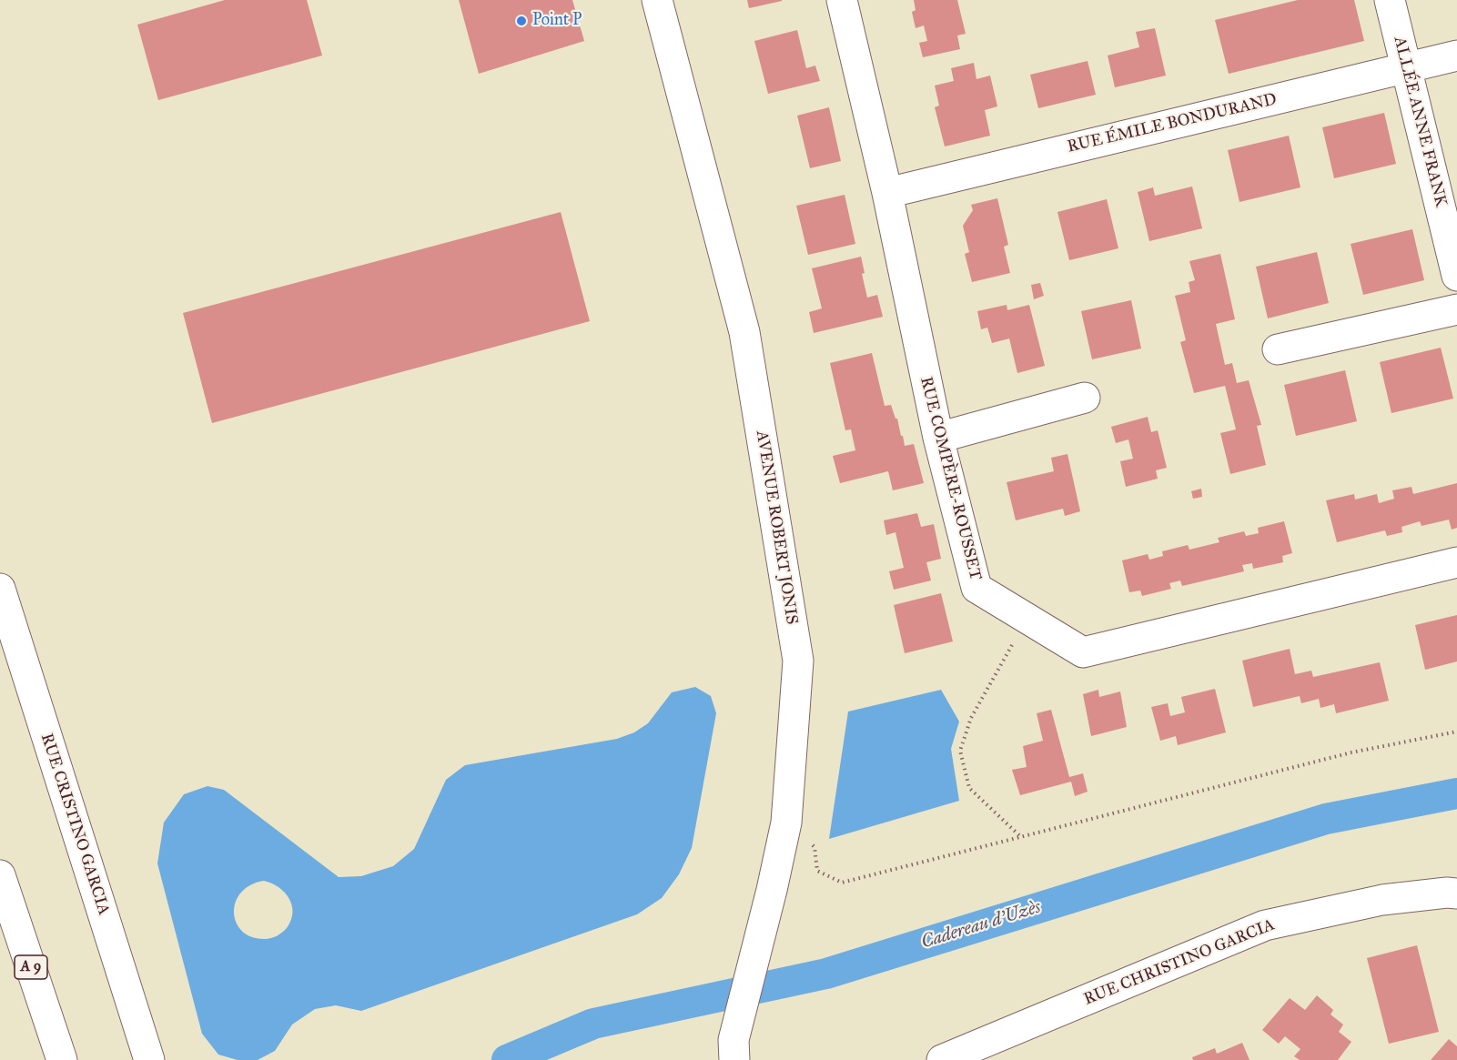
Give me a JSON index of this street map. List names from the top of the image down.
{
  "streets": {
    "main road": [
      "ALLÉE ANNE FRANK",
      "RUE ÉMILE BONDURAND",
      "RUE COMPÈRE-ROUSSET",
      "AVENUE ROBERT JONIS",
      "RUE CRISTINO GARCIA",
      "RUE CHRISTINO GARCIA",
      "A 9"
    ]
  },
  "crossings": [
    ["ALLÉE ANNE FRANK", "RUE ÉMILE BONDURAND"],
    ["RUE ÉMILE BONDURAND", "RUE COMPÈRE-ROUSSET"]
  ],
  "water": ["Cadereau d'Uzès"],
  "places": ["Point P"]
}
